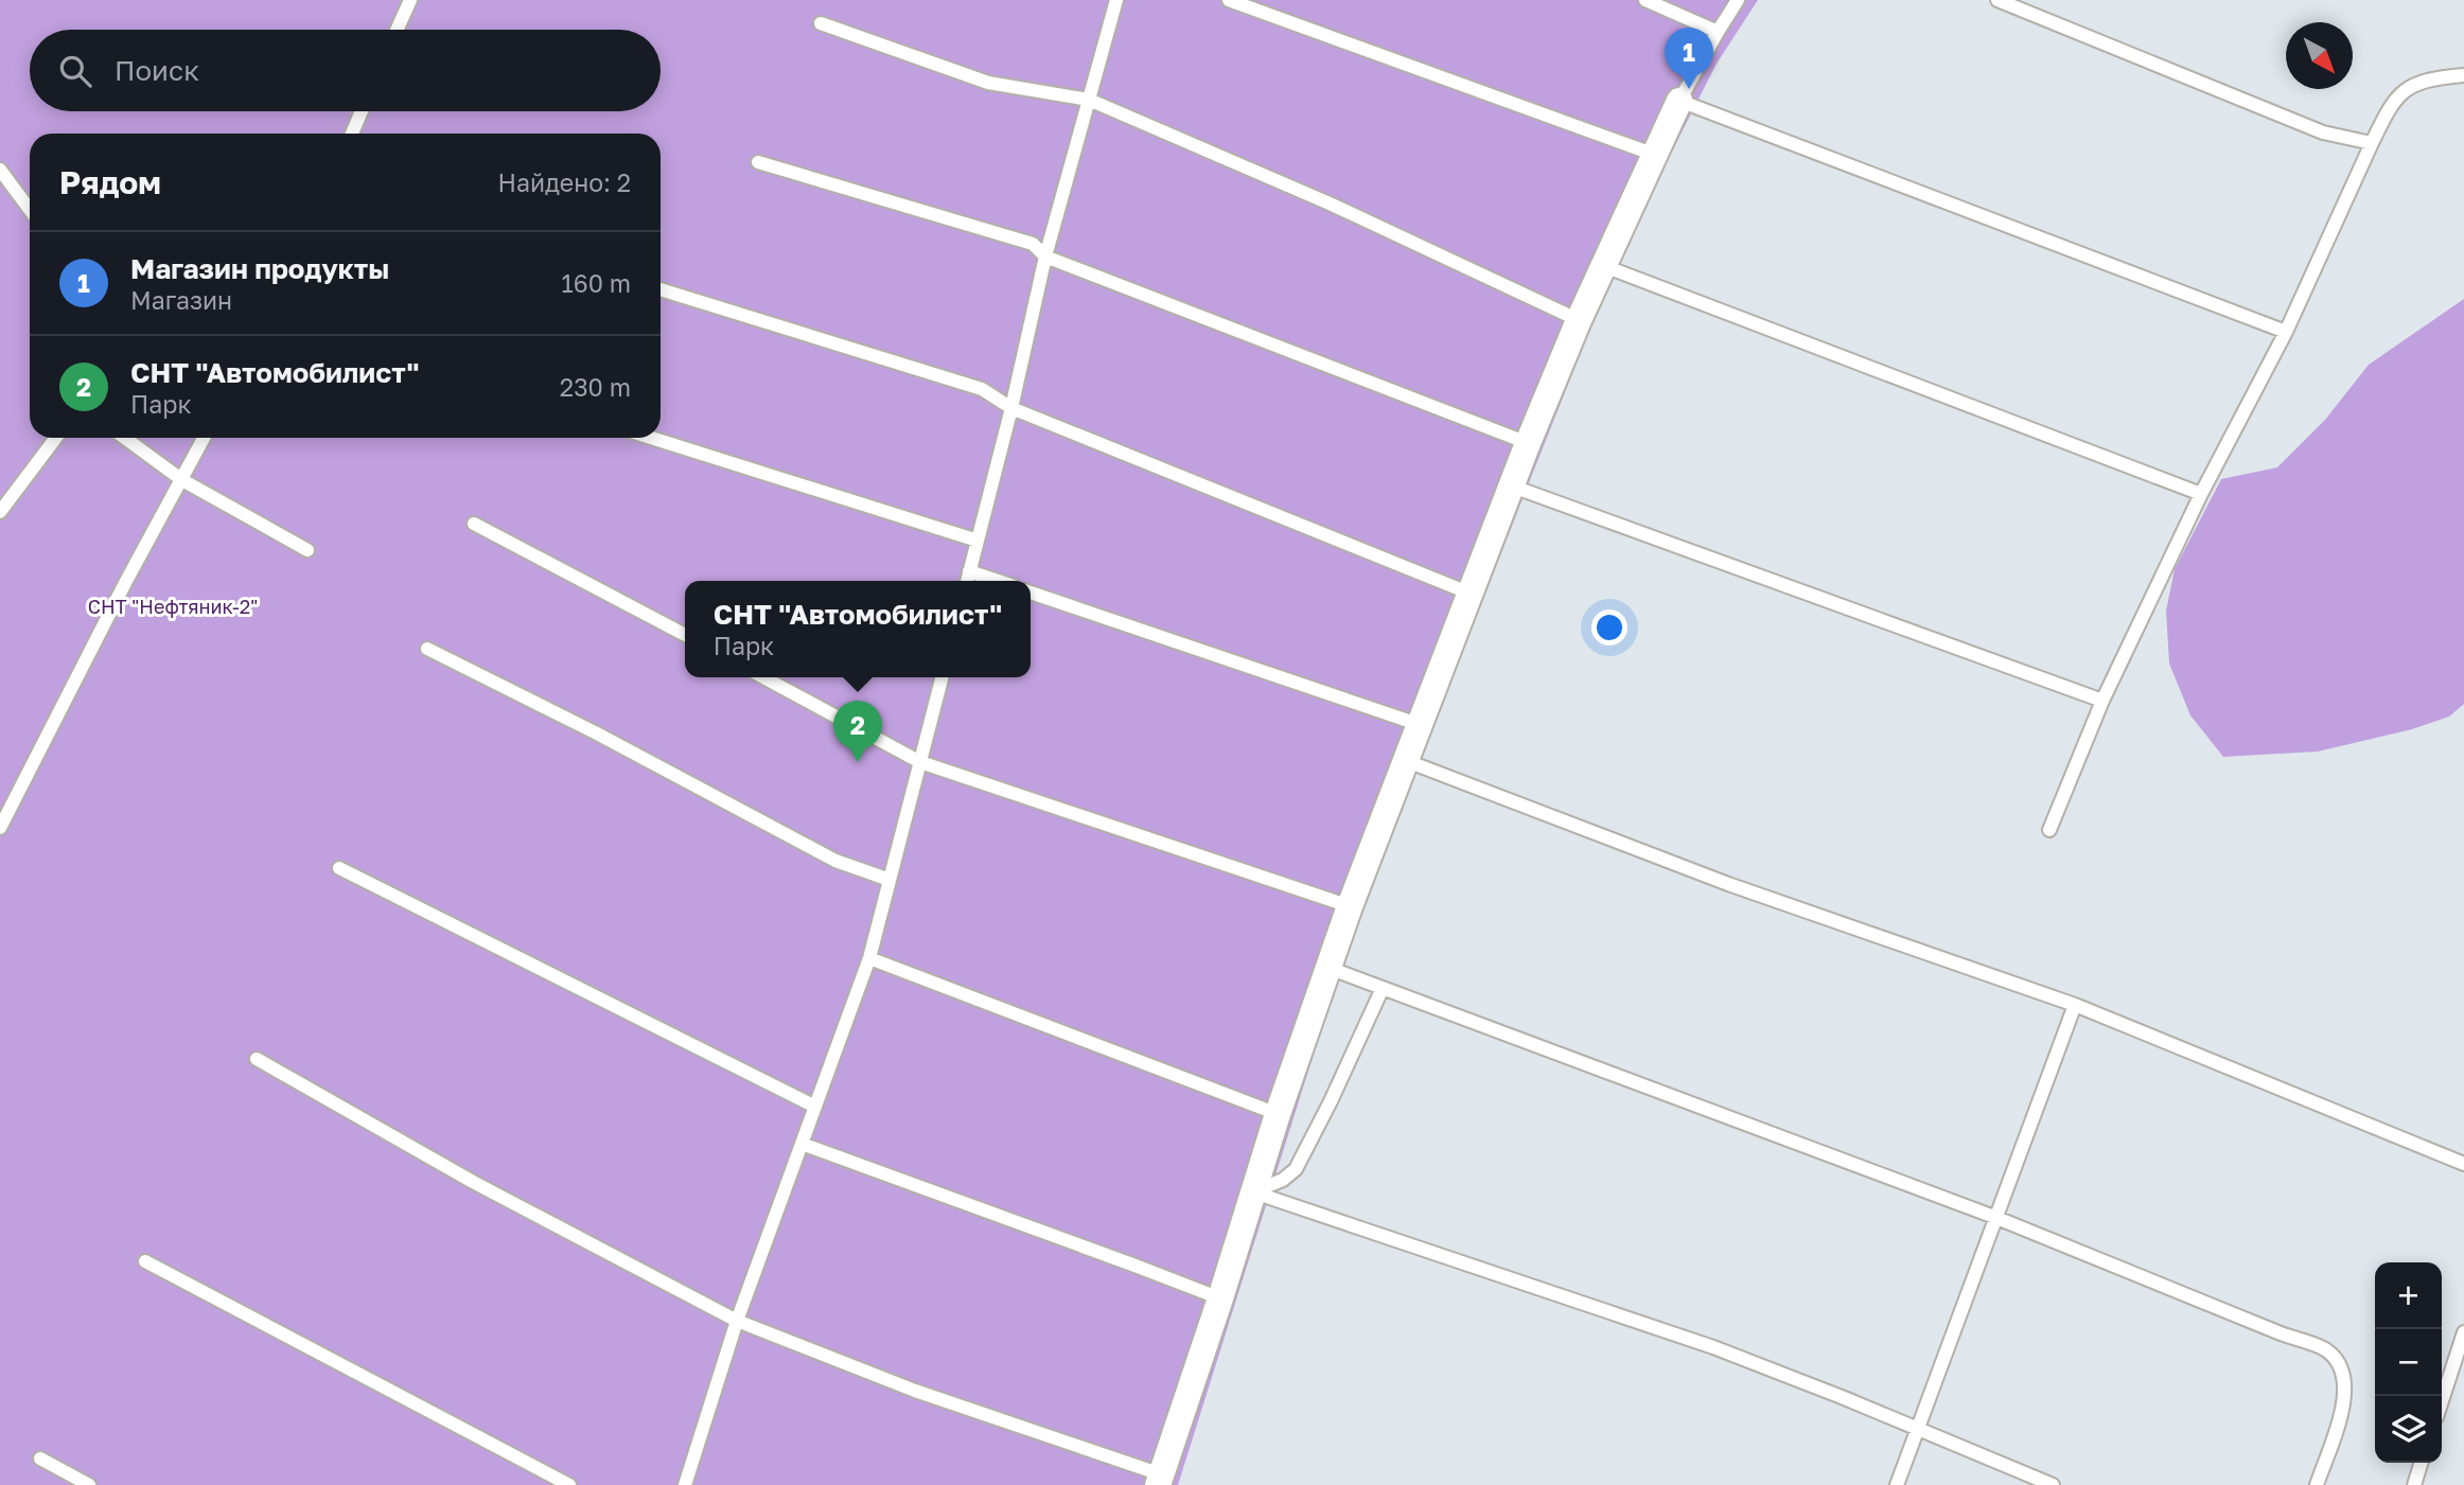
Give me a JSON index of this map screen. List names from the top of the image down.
{
  "parks": ["СНТ \"Нефтяник-2\""],
  "north": "bottom right",
  "page": {
    "pins": ["1", "2"],
    "search": "Поиск",
    "heading": ["Рядом", "Найдено: 2"],
    "list": [
      {
        "mark": "1",
        "name": "Магазин продукты",
        "note": "Магазин",
        "value": "160 m"
      },
      {
        "mark": "2",
        "name": "СНТ \"Автомобилист\"",
        "note": "Парк",
        "value": "230 m"
      }
    ],
    "popup": ["СНТ \"Автомобилист\"", "Парк"],
    "map_buttons": ["+", "−"]
  }
}
